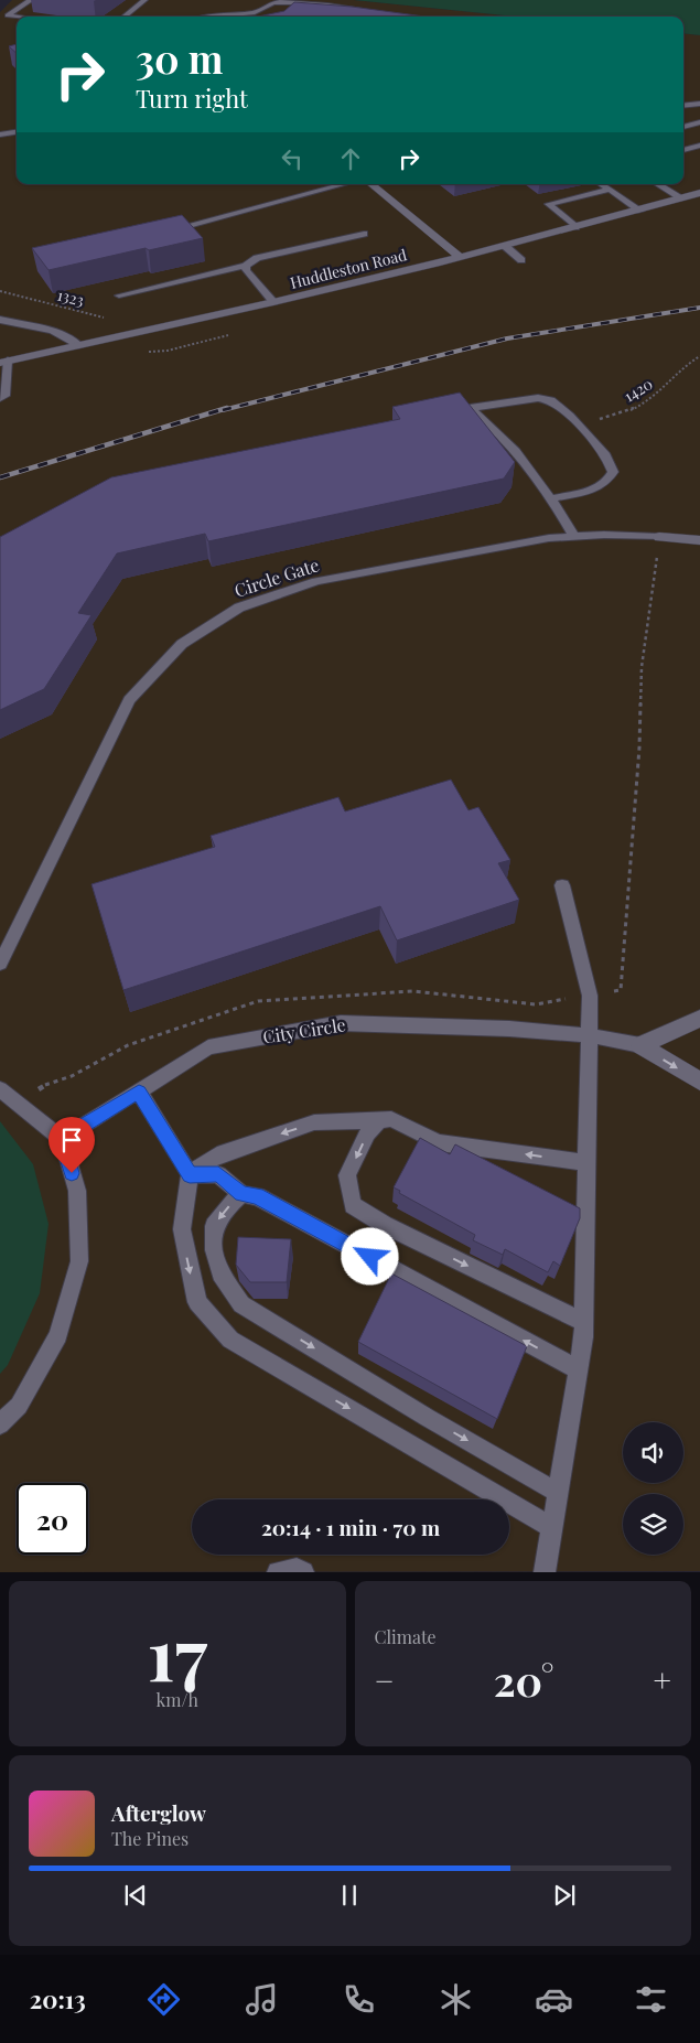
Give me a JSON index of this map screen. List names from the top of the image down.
{
  "streets": {
    "street": ["Huddleston Road", "City Circle"],
    "lane": ["Circle Gate"],
    "path": ["1323", "1420"]
  },
  "crossings": [
    ["Huddleston Road", "1323"]
  ],
  "page": {
    "turn": ["30 m", "Turn right"],
    "limit": "20",
    "trip": "20:14 · 1 min · 70 m",
    "tile": [
      ["17", "km/h"],
      "Climate"
    ],
    "heat": ["−", "20°", "+"],
    "song": ["Afterglow", "The Pines"],
    "tabs": "20:13"
  }
}
